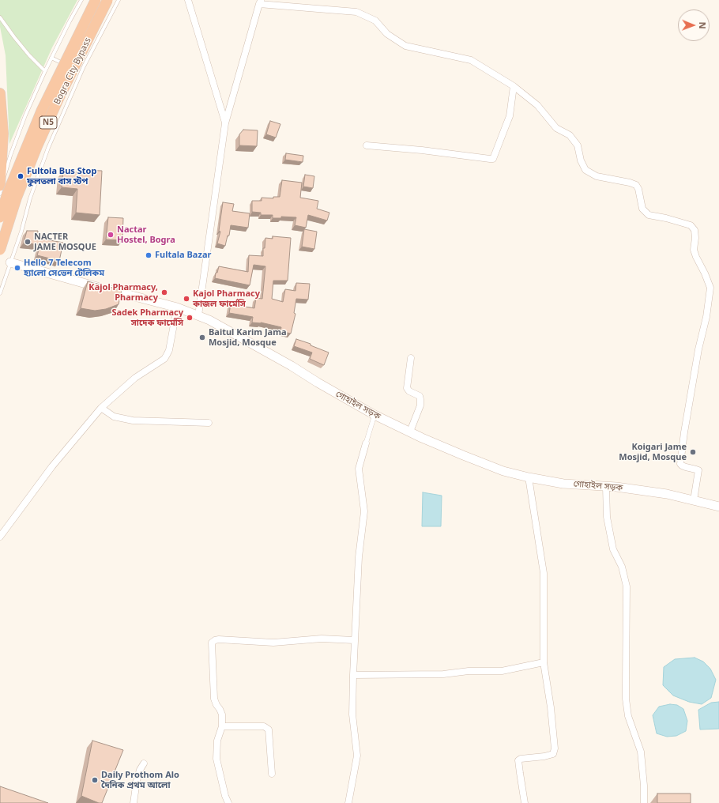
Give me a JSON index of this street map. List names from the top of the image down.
{
  "streets": {
    "highway": ["Bogra City Bypass", "N5"],
    "main road": ["গোহাইল সড়ক"]
  },
  "places": [
    "Fultola Bus Stop ফুলতলা বাস স্টপ",
    "Nactar Hostel, Bogra",
    "NACTER JAME MOSQUE",
    "Fultala Bazar",
    "Hello 7 Telecom হ্যা‌লো সে‌ভেন টে‌লিকম",
    "Kajol Pharmacy, Pharmacy",
    "Kajol Pharmacy কাজল ফার্মেসি",
    "Sadek Pharmacy সাদেক ফার্মেসি",
    "Baitul Karim Jama Mosjid, Mosque",
    "Koigari Jame Mosjid, Mosque",
    "Daily Prothom Alo দৈনিক প্রথম আলো"
  ],
  "north": "right"
}
